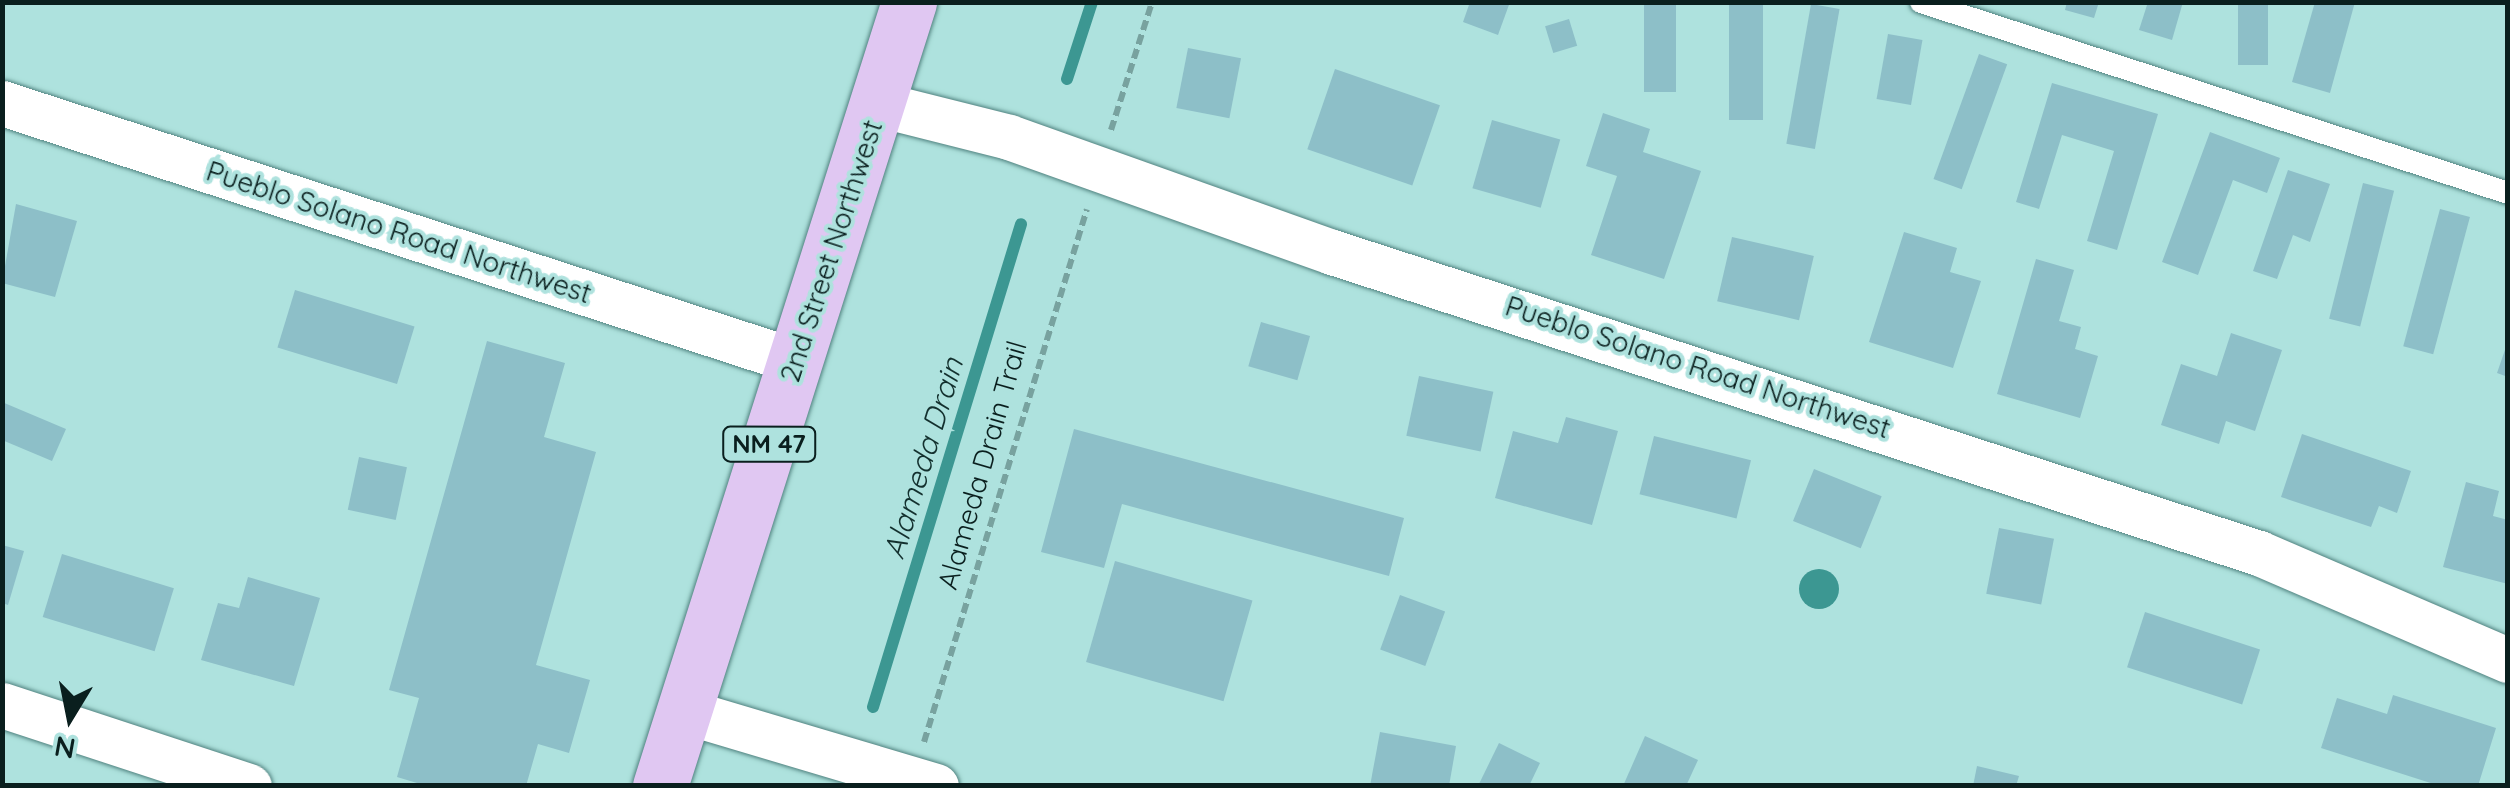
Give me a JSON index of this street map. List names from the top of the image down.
{
  "streets": {
    "main road": ["2nd Street Northwest", "NM 47"],
    "street": ["Pueblo Solano Road Northwest"],
    "path": ["Alameda Drain Trail"]
  },
  "crossings": [
    ["Pueblo Solano Road Northwest", "2nd Street Northwest"]
  ],
  "water": ["Alameda Drain"],
  "north": "bottom"
}
